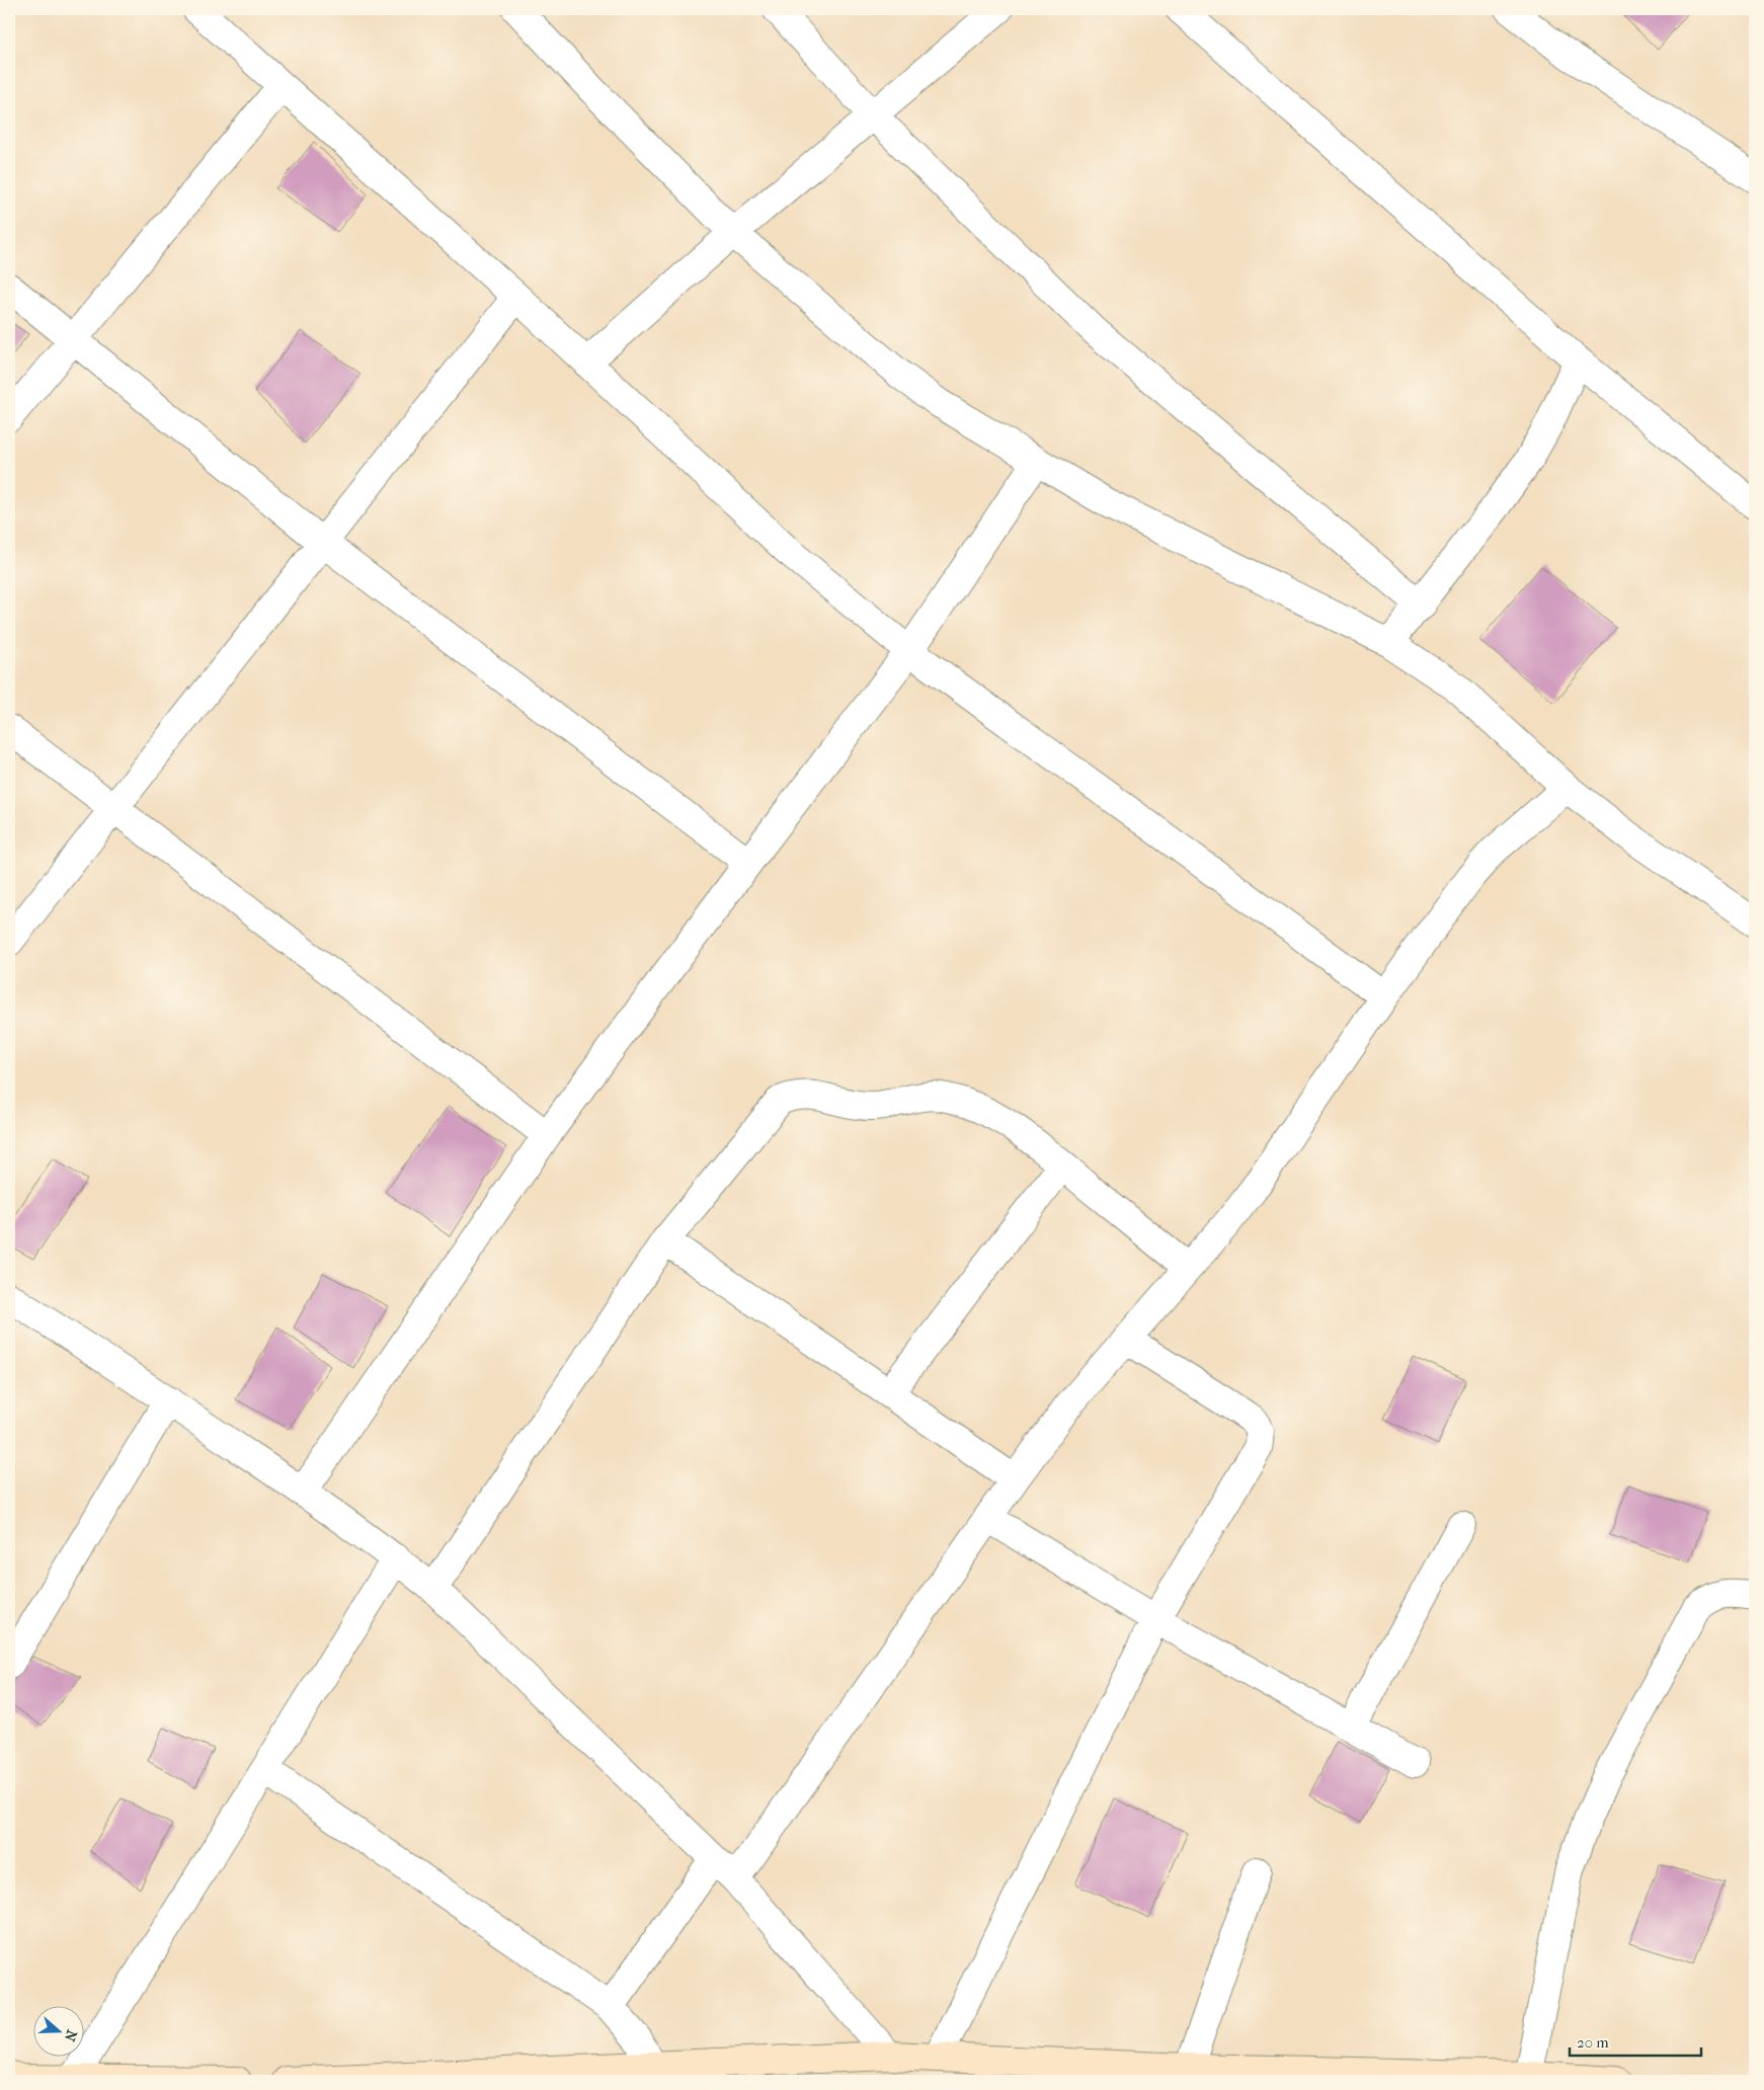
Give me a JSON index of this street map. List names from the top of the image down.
{
  "scale_bar": "20 m",
  "north": "right"
}
